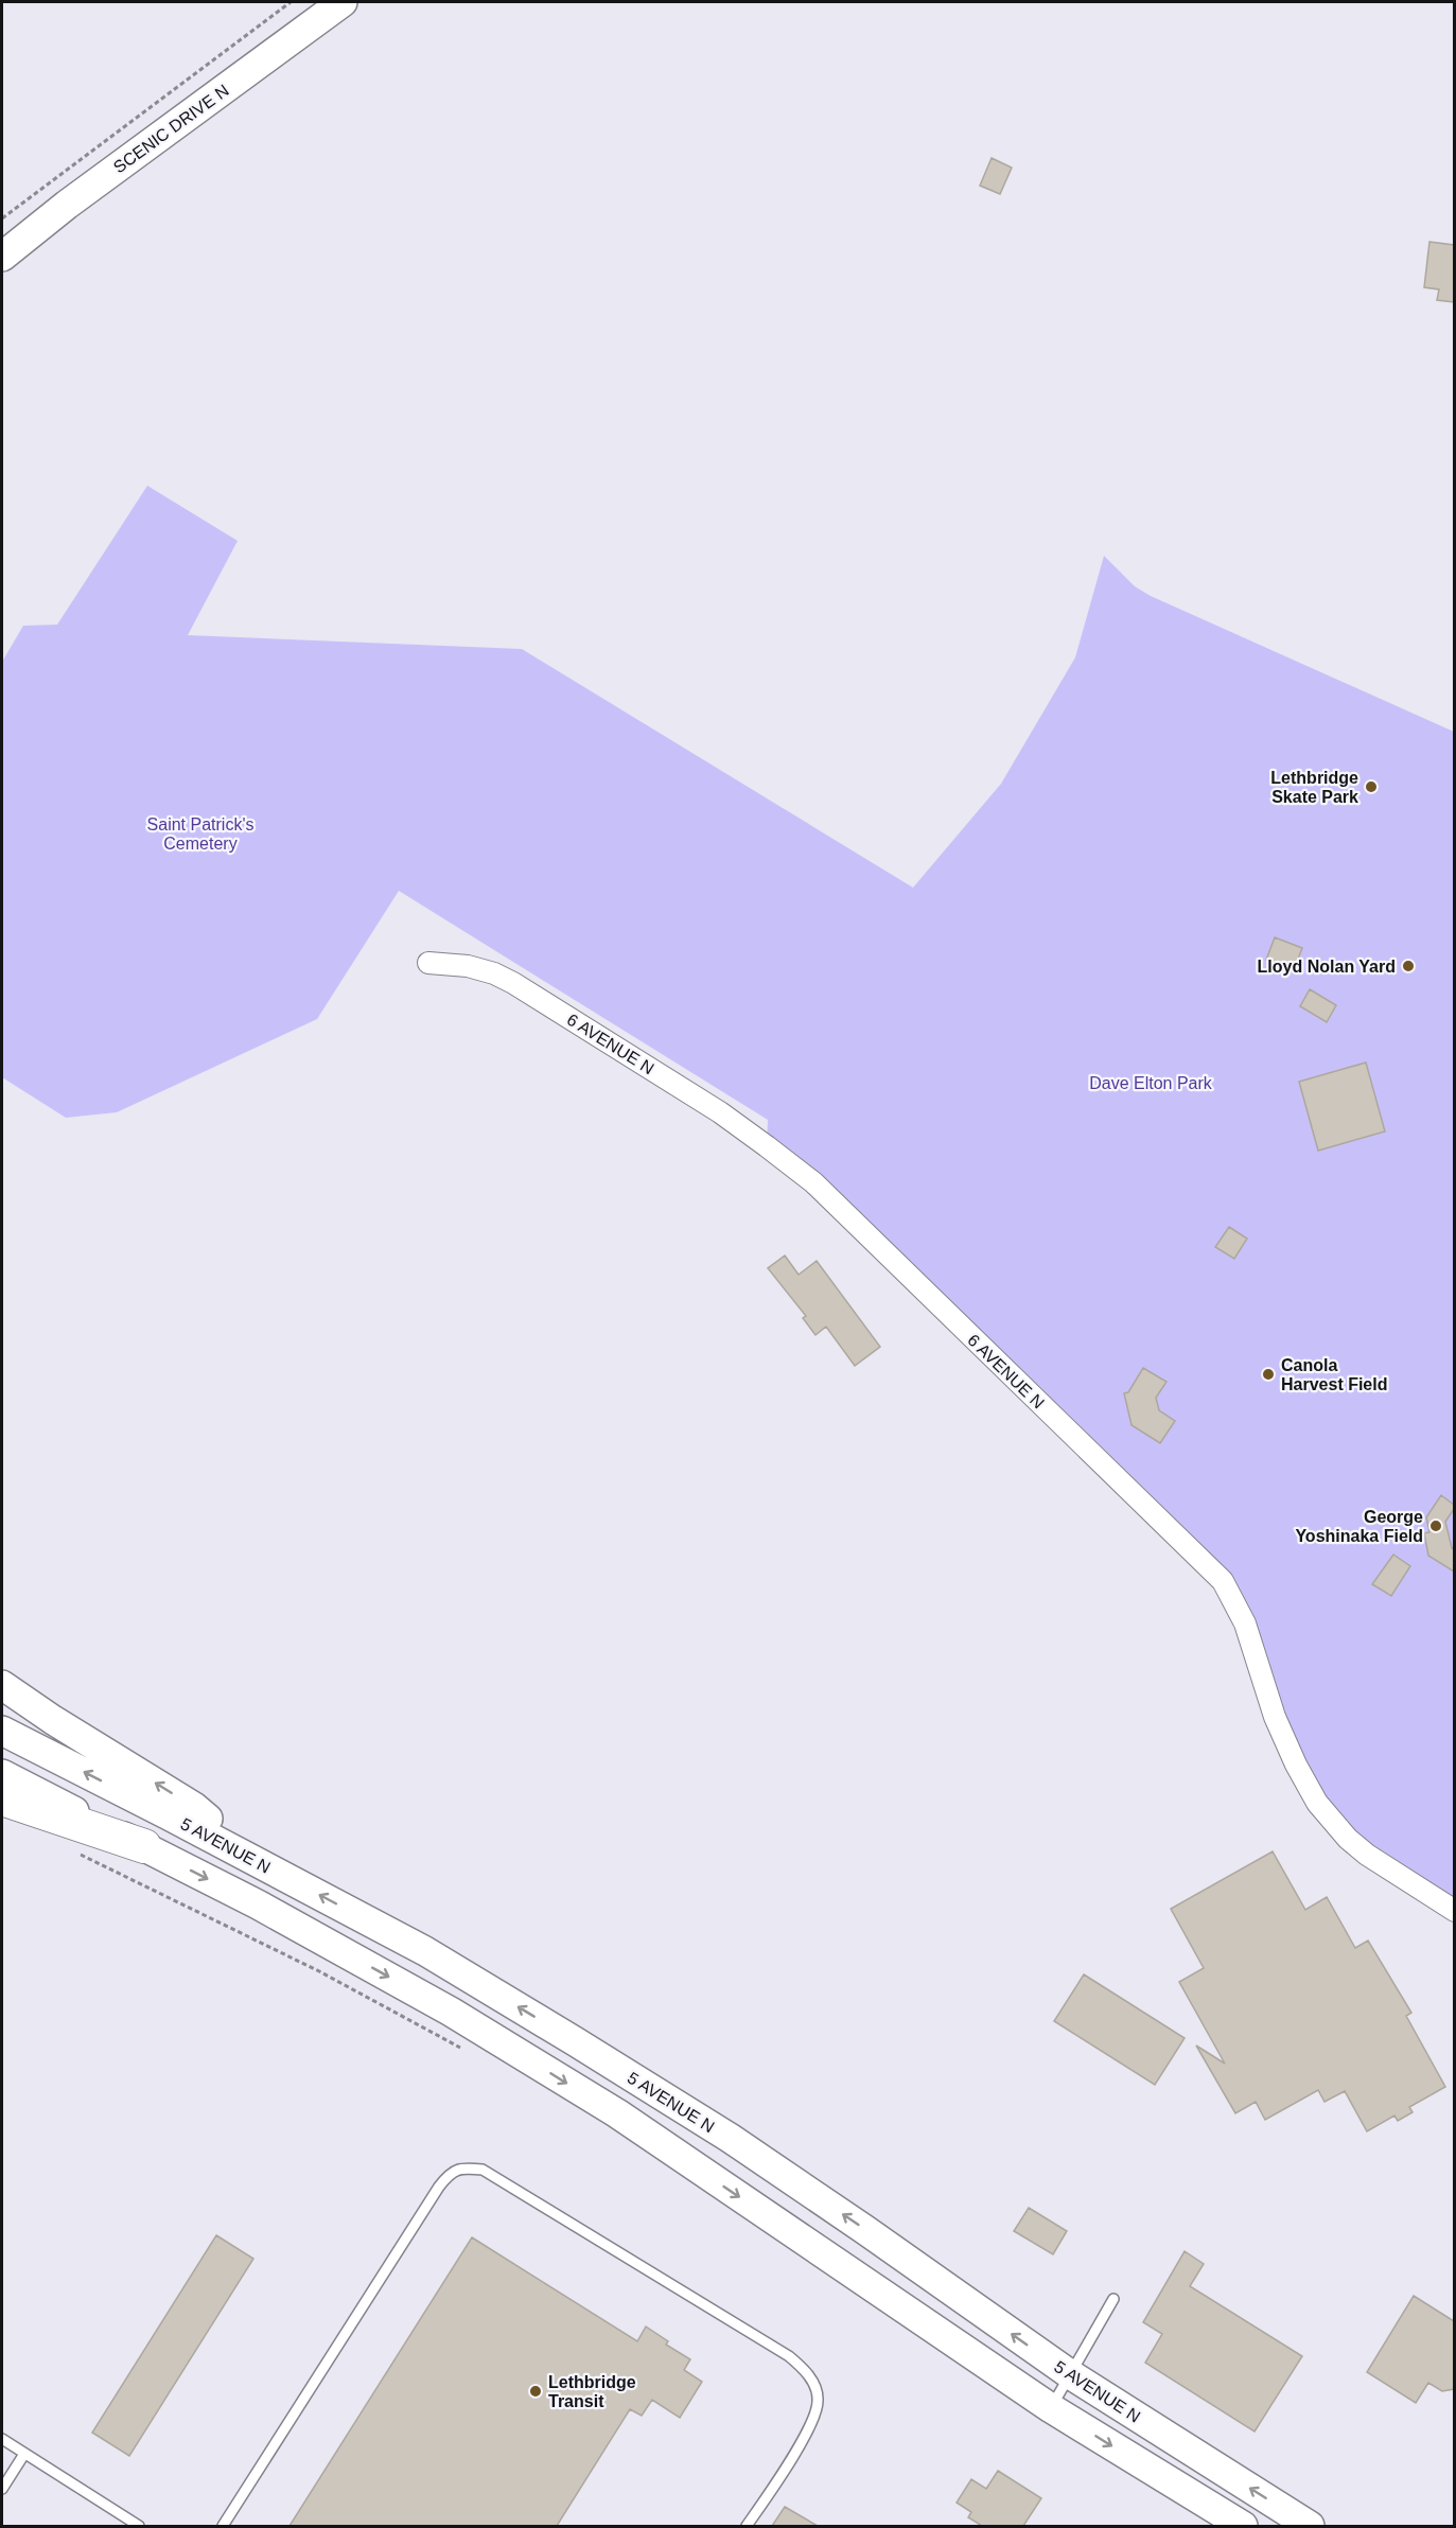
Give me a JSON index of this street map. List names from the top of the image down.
{
  "streets": {
    "main road": ["SCENIC DRIVE N", "5 AVENUE N"],
    "street": ["6 AVENUE N"]
  },
  "parks": ["Saint Patrick's Cemetery", "Dave Elton Park"],
  "places": [
    "Lethbridge Skate Park",
    "Lloyd Nolan Yard",
    "Canola Harvest Field",
    "George Yoshinaka Field",
    "Lethbridge Transit"
  ]
}
